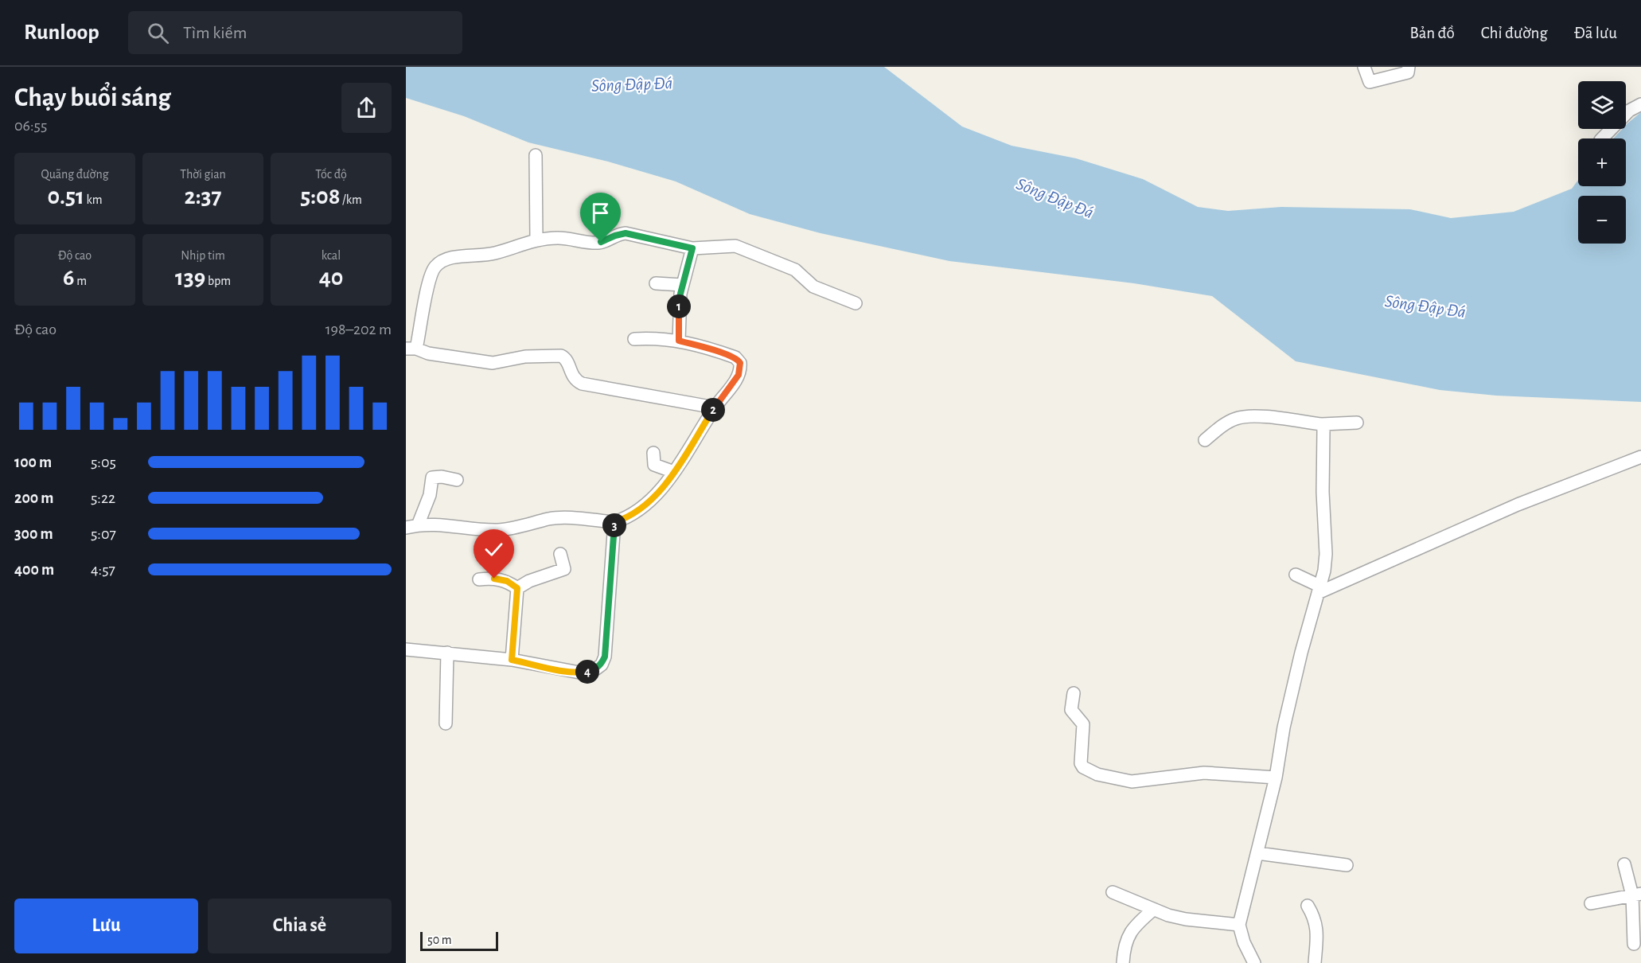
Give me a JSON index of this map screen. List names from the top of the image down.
{
  "water": ["Sông Đập Đá"],
  "scale_bar": "50 m",
  "page": {
    "header": "Runloop",
    "search": "Tìm kiếm",
    "nav": ["Bản đồ", "Chỉ đường", "Đã lưu"],
    "heading": ["Chạy buổi sáng", "06:55"],
    "map_buttons": ["+", "−"],
    "stats": [
      ["Quãng đường", "0.51 km"],
      ["Thời gian", "2:37"],
      ["Tốc độ", "5:08 /km"],
      ["Độ cao", "6 m"],
      ["Nhịp tim", "139 bpm"],
      ["kcal", "40"]
    ],
    "pins": [
      "1",
      "2",
      "3",
      "4"
    ],
    "chart": ["Độ cao", "198–202 m"],
    "list": [
      {
        "name": "100 m",
        "note": "5:05"
      },
      {
        "name": "200 m",
        "note": "5:22"
      },
      {
        "name": "300 m",
        "note": "5:07"
      },
      {
        "name": "400 m",
        "note": "4:57"
      }
    ],
    "buttons": ["Lưu", "Chia sẻ"],
    "scale": "50 m"
  }
}
